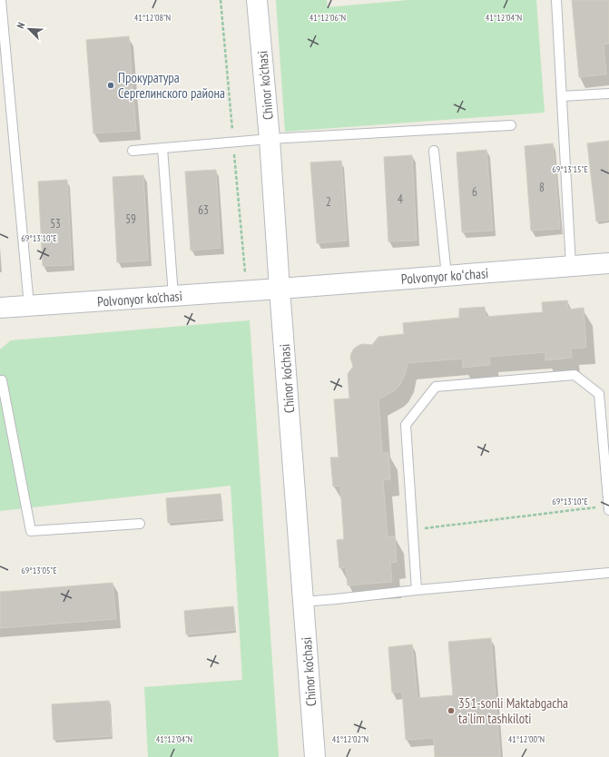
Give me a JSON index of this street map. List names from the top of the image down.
{
  "streets": {
    "street": ["Chinor ko'chasi", "Polvonyor koʻchasi", "Polvonyor ko'chasi"]
  },
  "crossings": [
    ["Chinor ko'chasi", "Polvonyor koʻchasi"],
    ["Chinor ko'chasi", "Polvonyor ko'chasi"],
    ["Polvonyor koʻchasi", "Polvonyor ko'chasi"]
  ],
  "places": ["Прокуратура Сергелинского района", "351-sonli Maktabgacha ta'lim tashkiloti"],
  "house_numbers": [
    "8",
    "6",
    "4",
    "2",
    "63",
    "59",
    "53"
  ],
  "north": "top left",
  "coordinates": [
    "41°12'06\"N",
    "41°12'04\"N",
    "41°12'08\"N",
    "69°13'15\"E",
    "69°13'10\"E",
    "69°13'05\"E",
    "41°12'02\"N",
    "41°12'00\"N"
  ]
}
